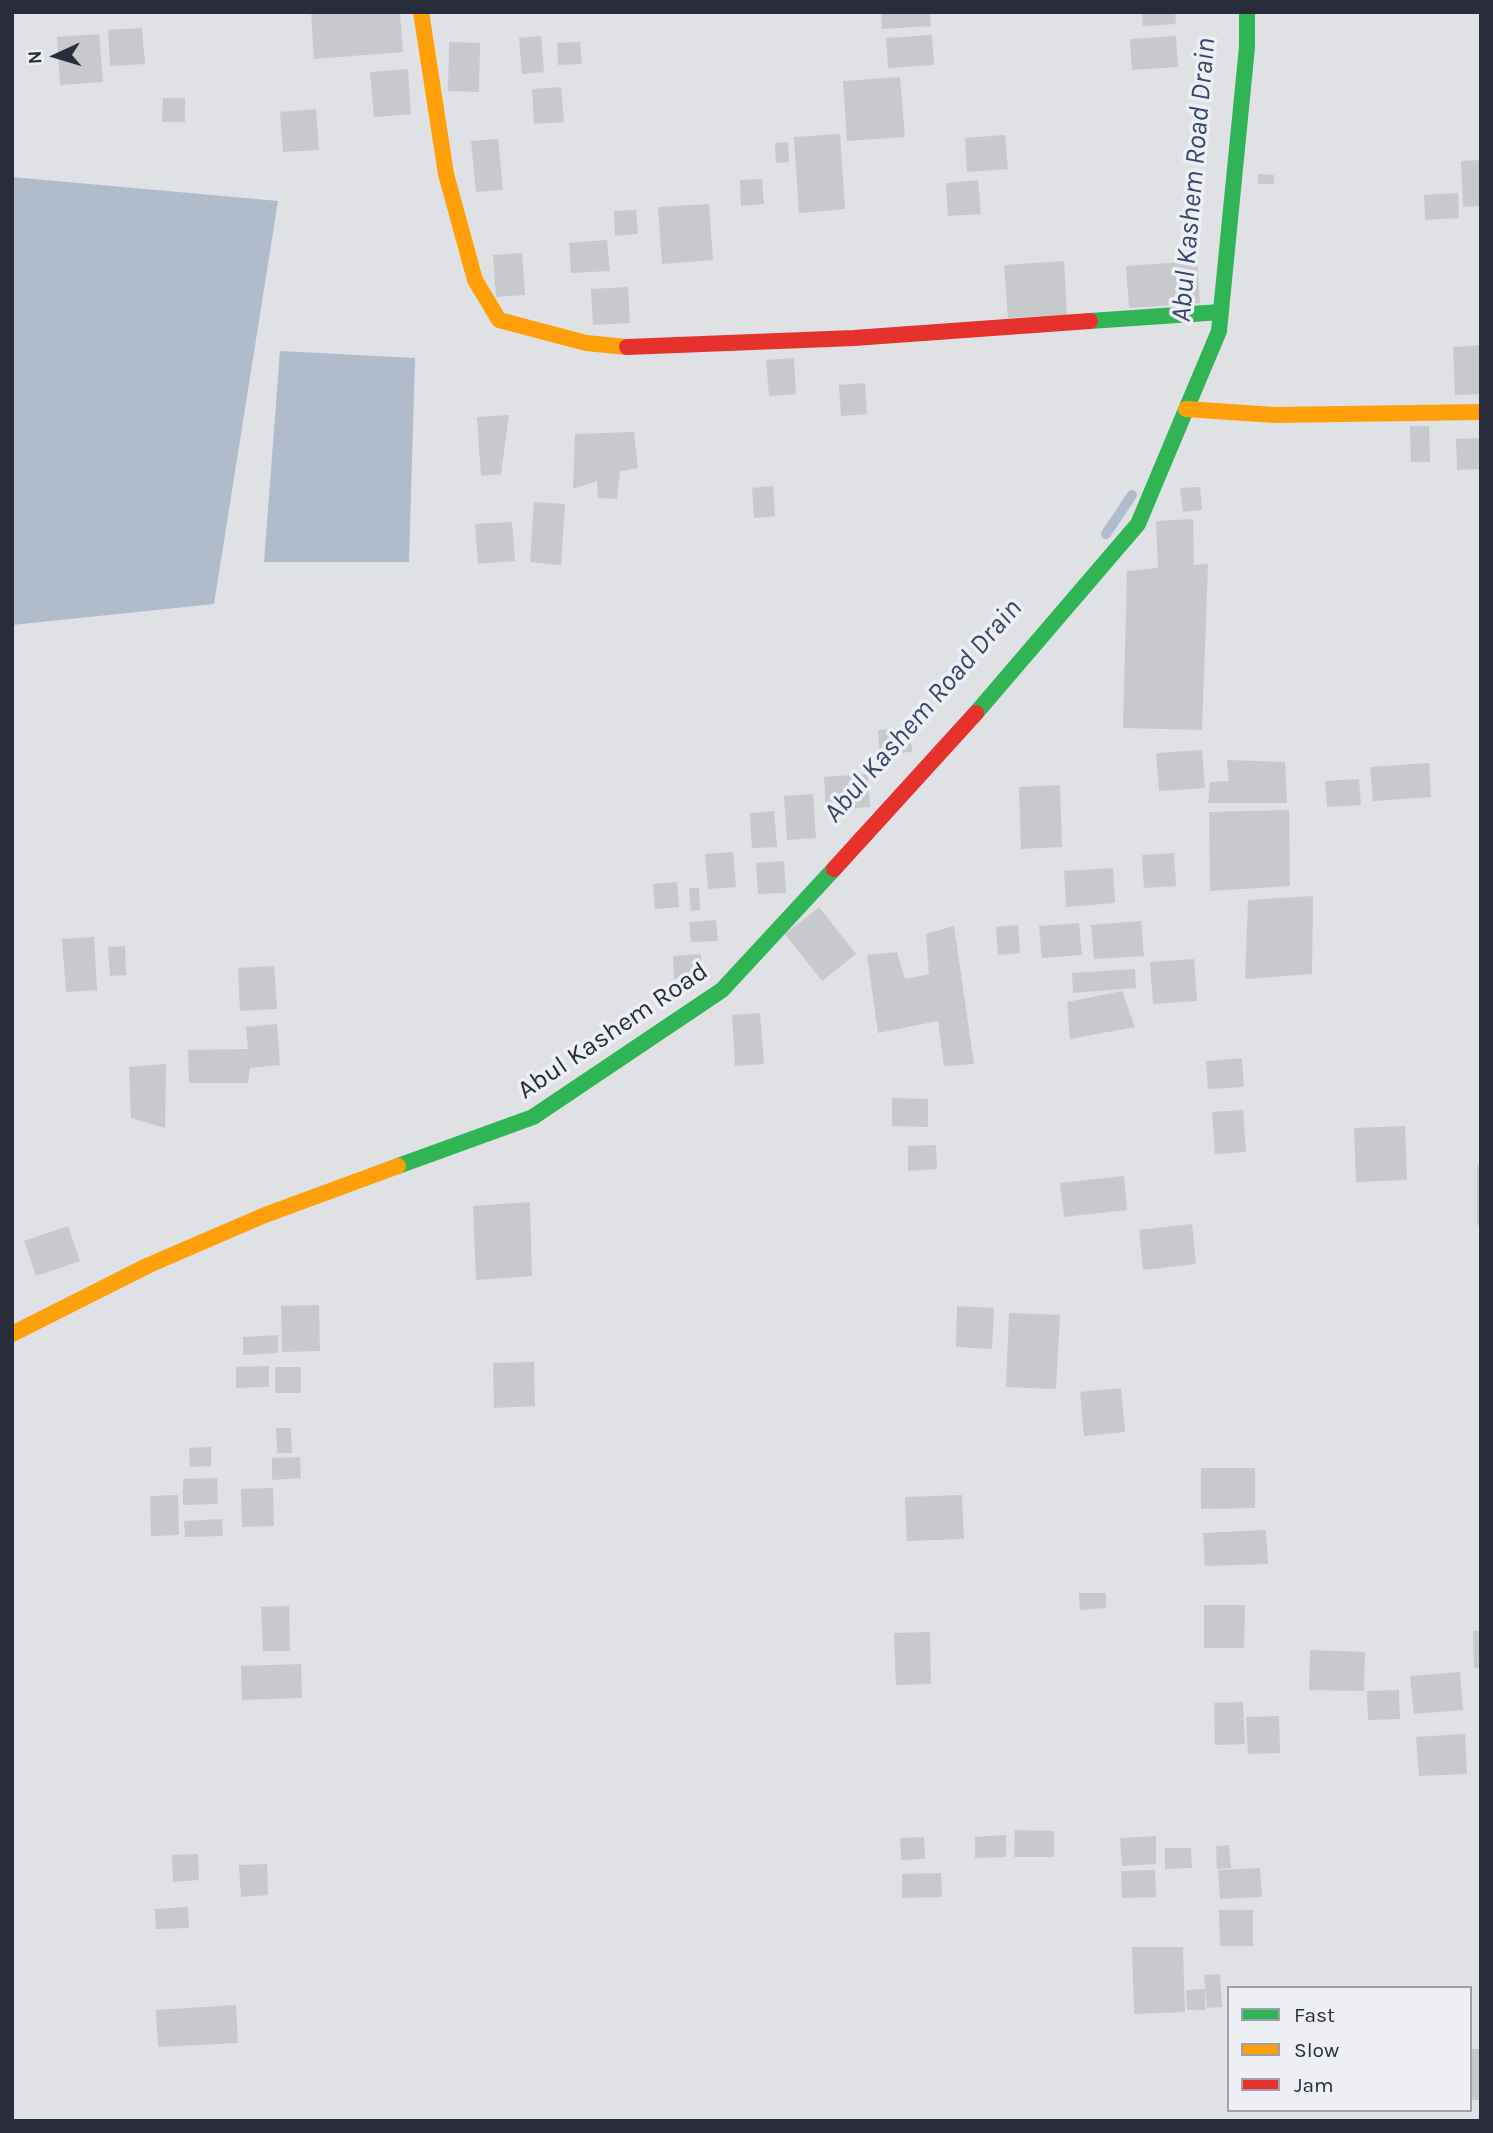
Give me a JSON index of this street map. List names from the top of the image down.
{
  "streets": {
    "street": ["Abul Kashem Road"]
  },
  "water": ["Abul Kashem Road Drain"],
  "legend": ["Fast", "Slow", "Jam"],
  "north": "left"
}
